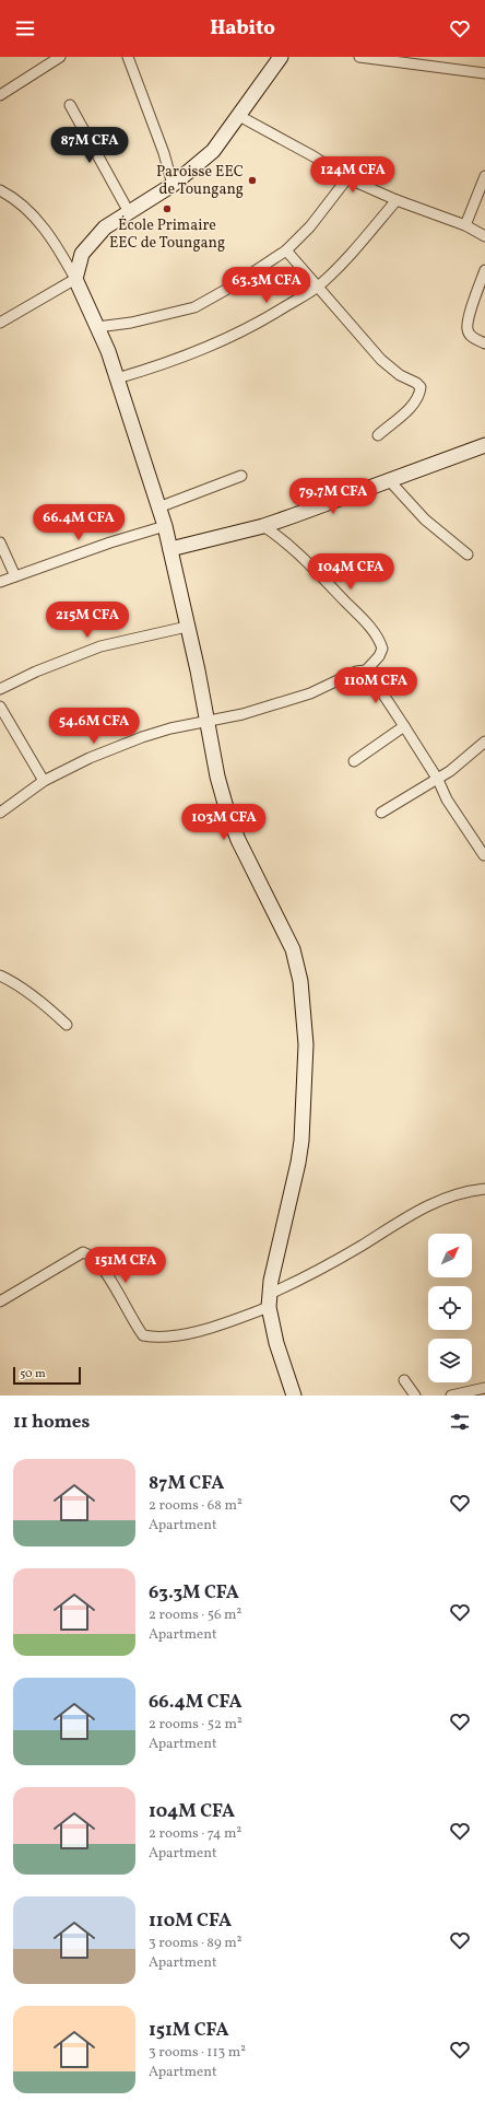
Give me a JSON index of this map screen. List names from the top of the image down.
{
  "places": ["Paroisse EEC de Toungang", "École Primaire EEC de Toungang"],
  "scale_bar": "50 m",
  "north": "top right",
  "page": {
    "header": "Habito",
    "price": [
      "87M CFA",
      "124M CFA",
      "63.3M CFA",
      "79.7M CFA",
      "66.4M CFA",
      "104M CFA",
      "215M CFA",
      "110M CFA",
      "54.6M CFA",
      "103M CFA",
      "151M CFA"
    ],
    "scale": "50 m",
    "heading": "11 homes",
    "list": [
      {
        "name": "87M CFA",
        "note": "2 rooms · 68 m² · Apartment"
      },
      {
        "name": "63.3M CFA",
        "note": "2 rooms · 56 m² · Apartment"
      },
      {
        "name": "66.4M CFA",
        "note": "2 rooms · 52 m² · Apartment"
      },
      {
        "name": "104M CFA",
        "note": "2 rooms · 74 m² · Apartment"
      },
      {
        "name": "110M CFA",
        "note": "3 rooms · 89 m² · Apartment"
      },
      {
        "name": "151M CFA",
        "note": "3 rooms · 113 m² · Apartment"
      }
    ]
  }
}
